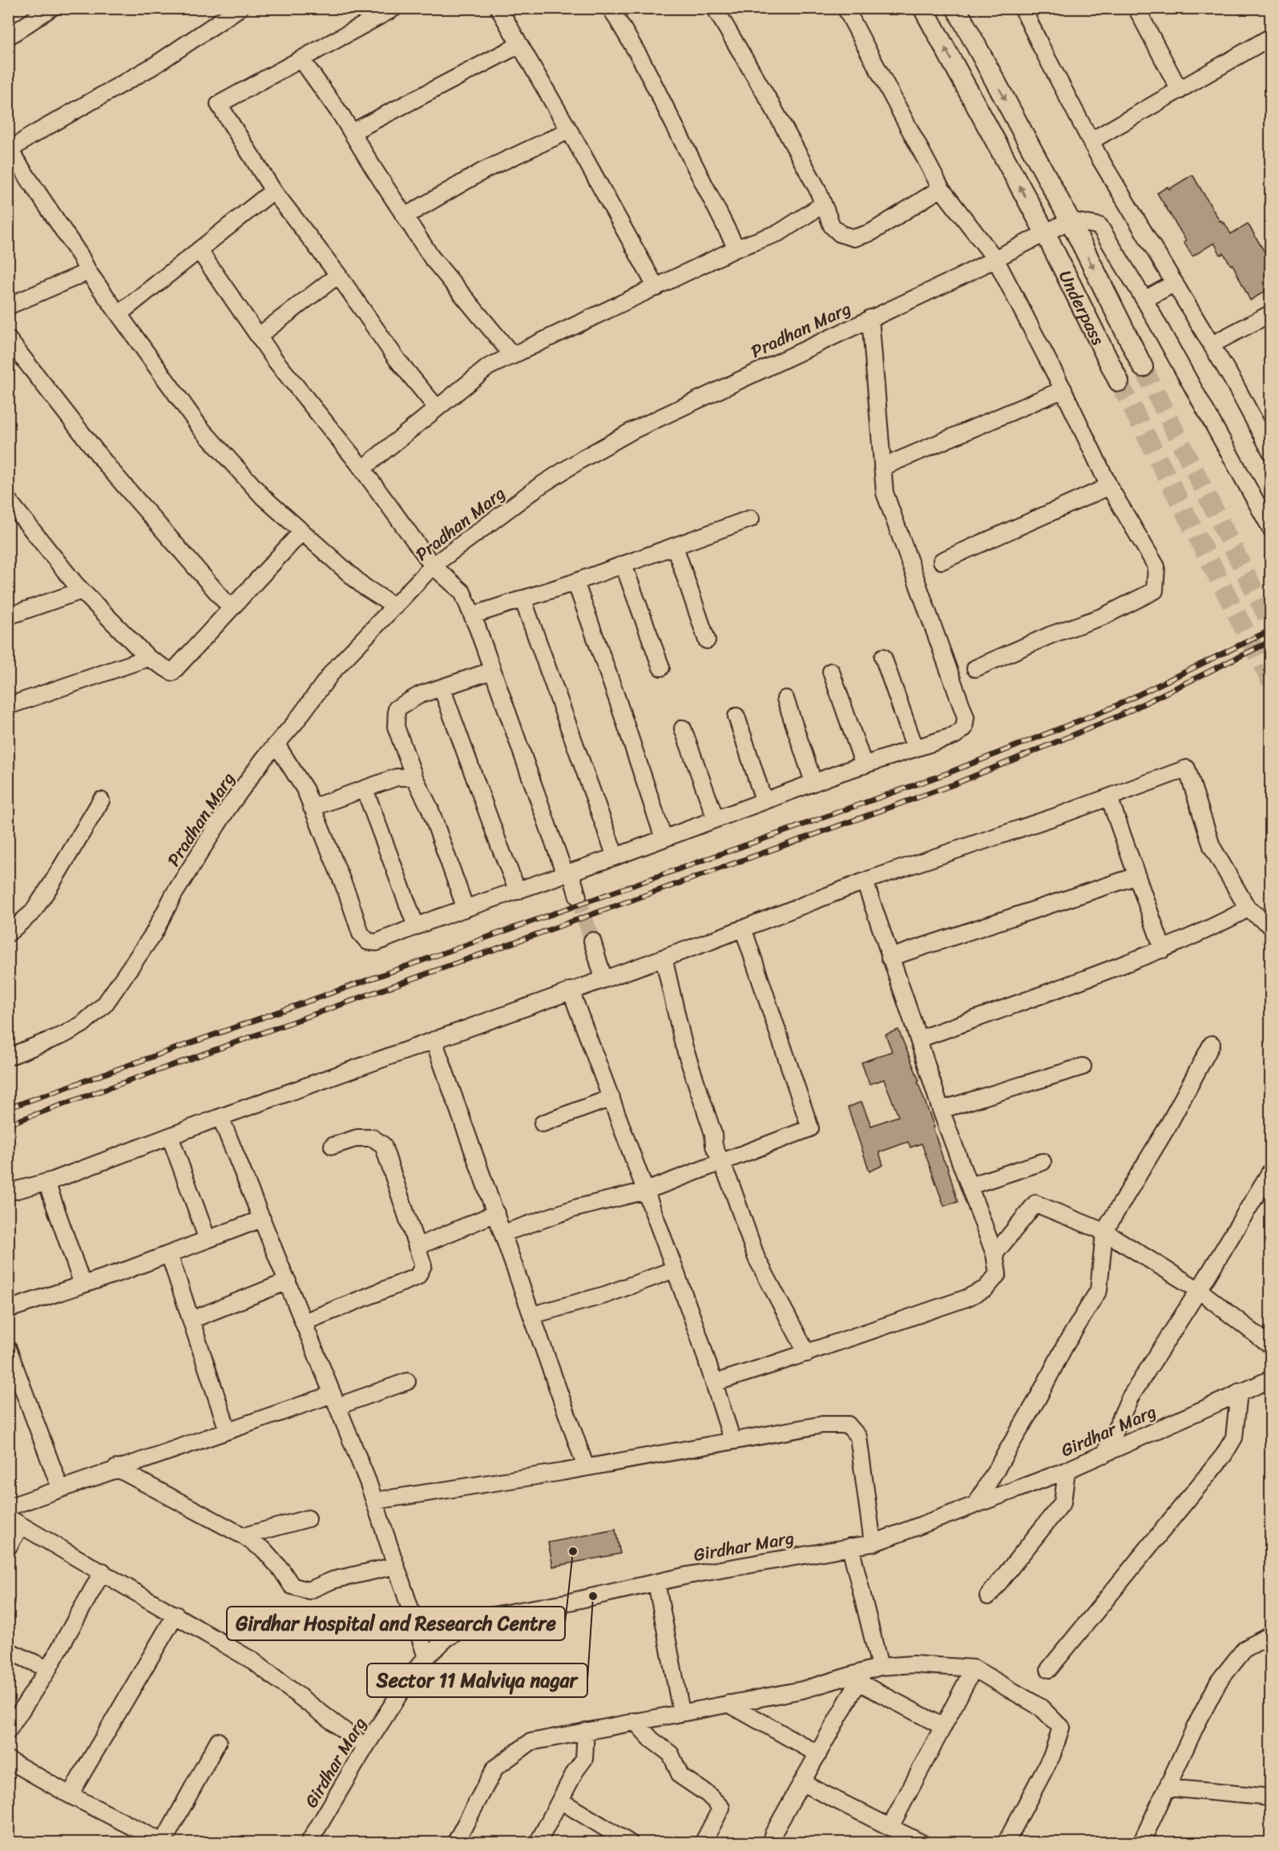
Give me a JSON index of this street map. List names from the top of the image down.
{
  "streets": {
    "main road": ["Underpass"],
    "street": ["Pradhan Marg", "Girdhar Marg"]
  },
  "crossings": [
    ["Underpass", "Pradhan Marg"]
  ],
  "places": ["Girdhar Hospital and Research Centre", "Sector 11 Malviya nagar"]
}
